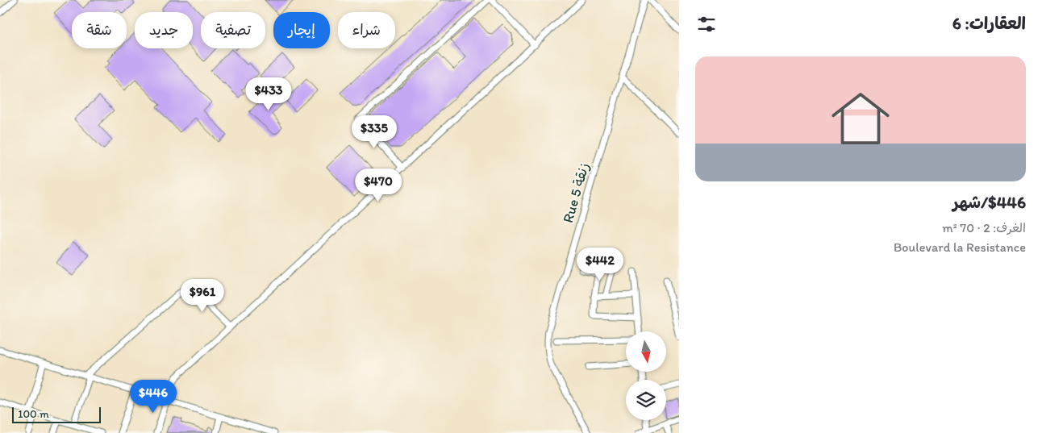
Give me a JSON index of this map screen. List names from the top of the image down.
{
  "streets": {
    "street": ["Rue 5 زنقة"]
  },
  "scale_bar": "100 m",
  "north": "bottom",
  "page": {
    "heading": "العقارات: 6",
    "chip": [
      "شراء",
      "إيجار",
      "تصفية",
      "جديد",
      "شقة"
    ],
    "list": [
      {
        "name": "$446/شهر",
        "note": "الغرف: 2 · 70 m² · Boulevard la Resistance"
      }
    ],
    "price": [
      "$433",
      "$335",
      "$470",
      "$442",
      "$961",
      "$446"
    ],
    "scale": "100 m"
  }
}
